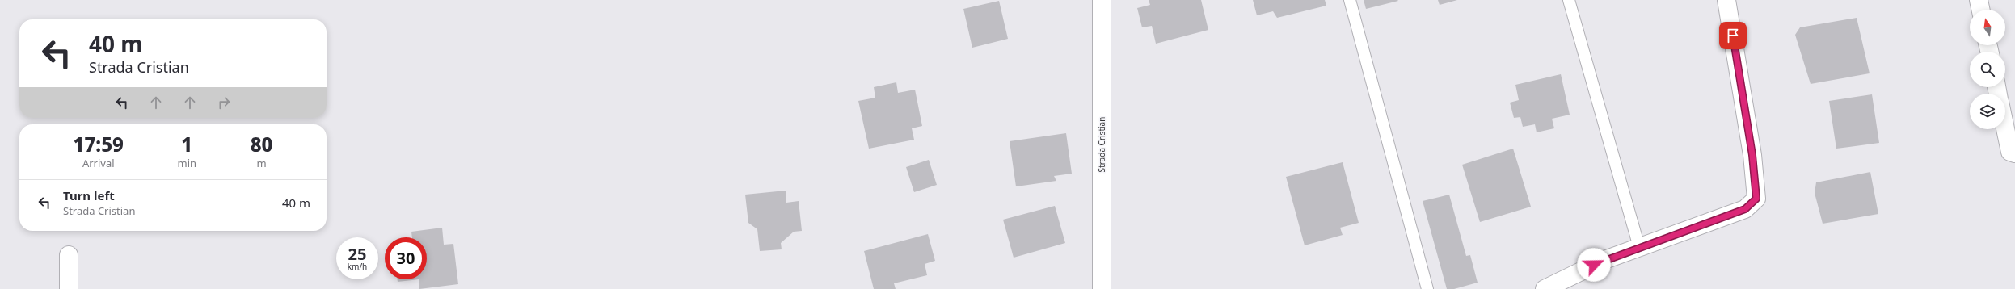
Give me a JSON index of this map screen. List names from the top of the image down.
{
  "streets": {
    "street": ["Strada Cristian"]
  },
  "north": "top",
  "page": {
    "turn": ["40 m", "Strada Cristian"],
    "eta": [
      "17:59",
      "Arrival",
      "1",
      "min",
      "80",
      "m"
    ],
    "list": [
      {
        "name": "Turn left",
        "note": "Strada Cristian",
        "value": "40 m"
      }
    ],
    "speed": "25 km/h",
    "limit": "30"
  }
}
